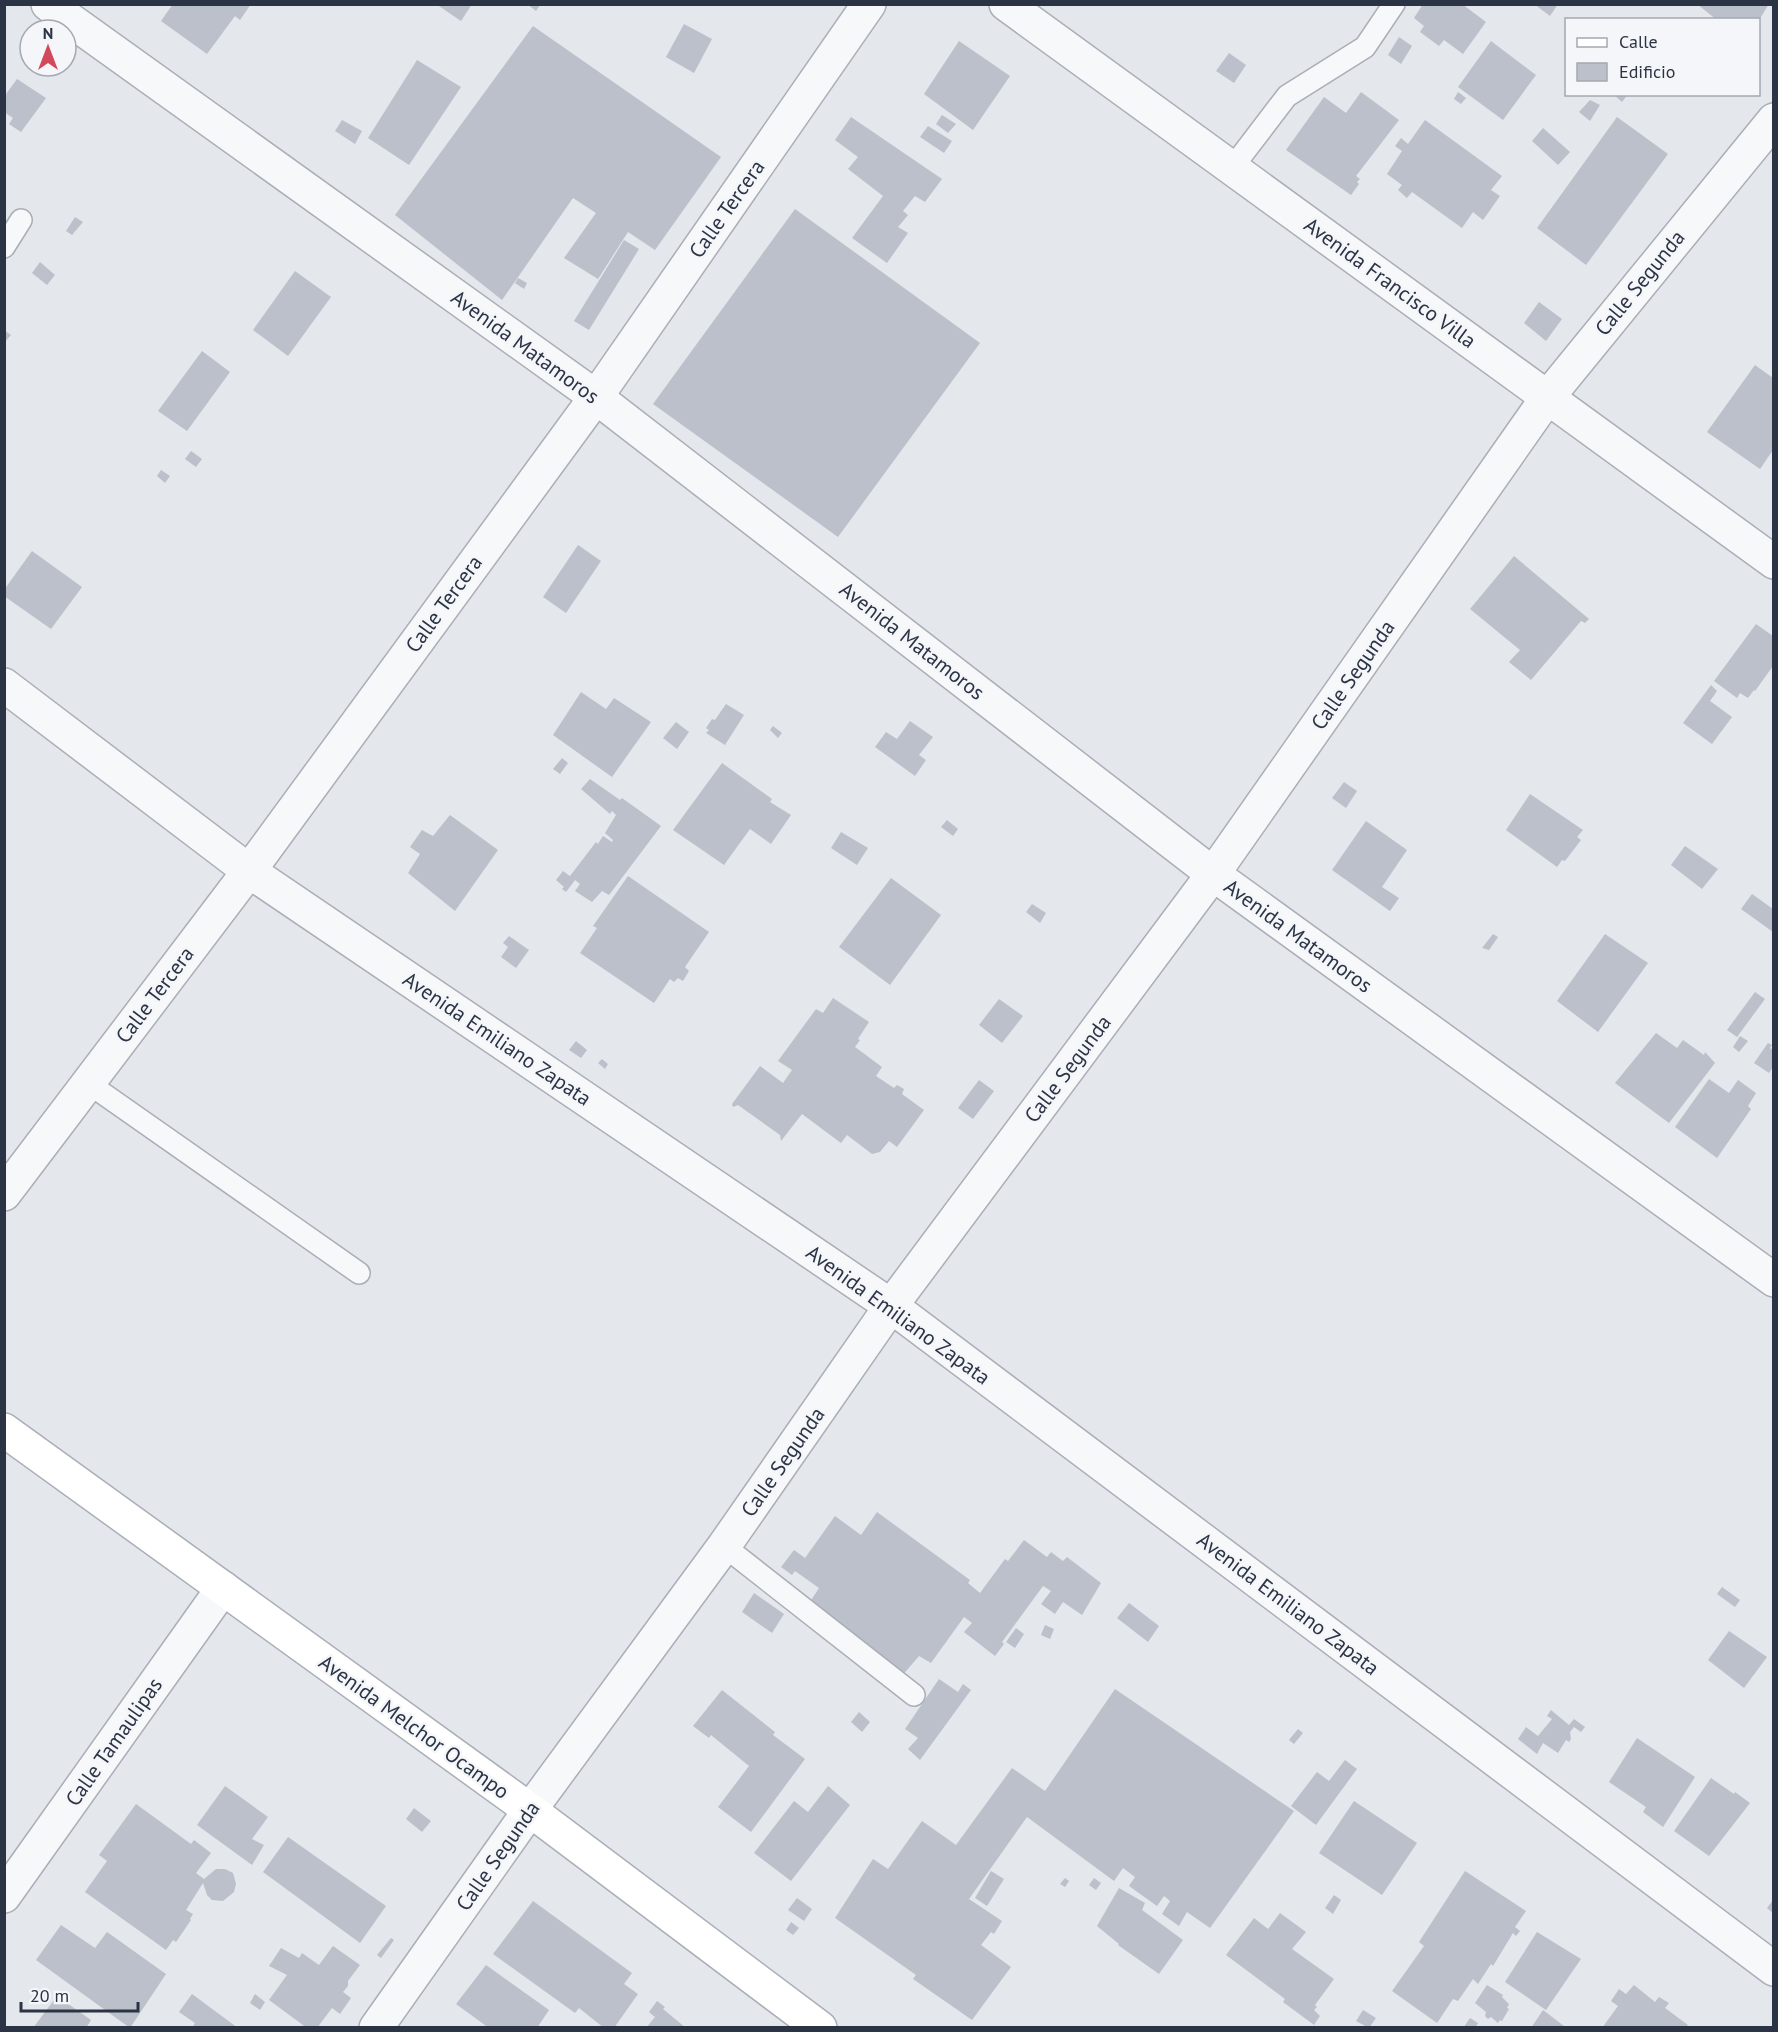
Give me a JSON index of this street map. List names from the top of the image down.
{
  "streets": {
    "main road": ["Avenida Melchor Ocampo"],
    "street": [
      "Calle Tercera",
      "Avenida Francisco Villa",
      "Calle Segunda",
      "Avenida Matamoros",
      "Avenida Emiliano Zapata",
      "Calle Tamaulipas"
    ]
  },
  "crossings": [
    ["Calle Tercera", "Avenida Matamoros"],
    ["Calle Tercera", "Avenida Emiliano Zapata"],
    ["Avenida Francisco Villa", "Calle Segunda"],
    ["Calle Segunda", "Avenida Matamoros"],
    ["Calle Segunda", "Avenida Emiliano Zapata"],
    ["Calle Segunda", "Avenida Melchor Ocampo"],
    ["Avenida Melchor Ocampo", "Calle Tamaulipas"]
  ],
  "legend": ["Calle", "Edificio"],
  "scale_bar": "20 m",
  "north": "top"
}
